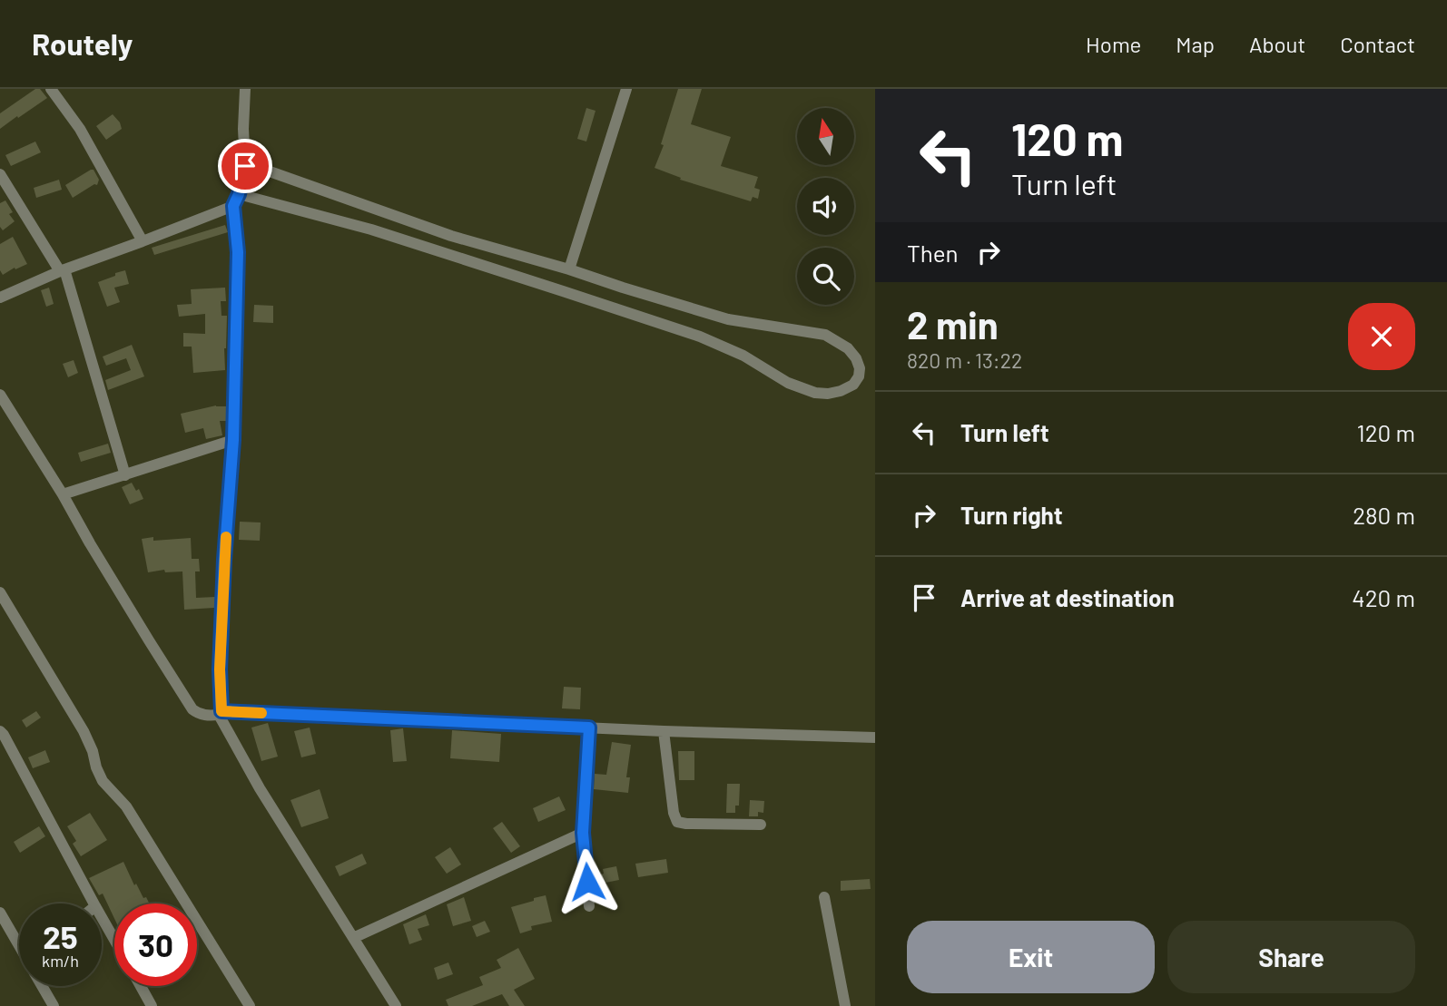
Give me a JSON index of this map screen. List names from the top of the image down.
{
  "north": "top",
  "page": {
    "header": "Routely",
    "nav": [
      "Home",
      "Map",
      "About",
      "Contact"
    ],
    "turn": ["120 m", "Turn left"],
    "then": "Then",
    "heading": ["2 min", "820 m · 13:22"],
    "list": [
      {
        "name": "Turn left",
        "value": "120 m"
      },
      {
        "name": "Turn right",
        "value": "280 m"
      },
      {
        "name": "Arrive at destination",
        "value": "420 m"
      }
    ],
    "speed": "25 km/h",
    "limit": "30",
    "buttons": ["Exit", "Share"]
  }
}
